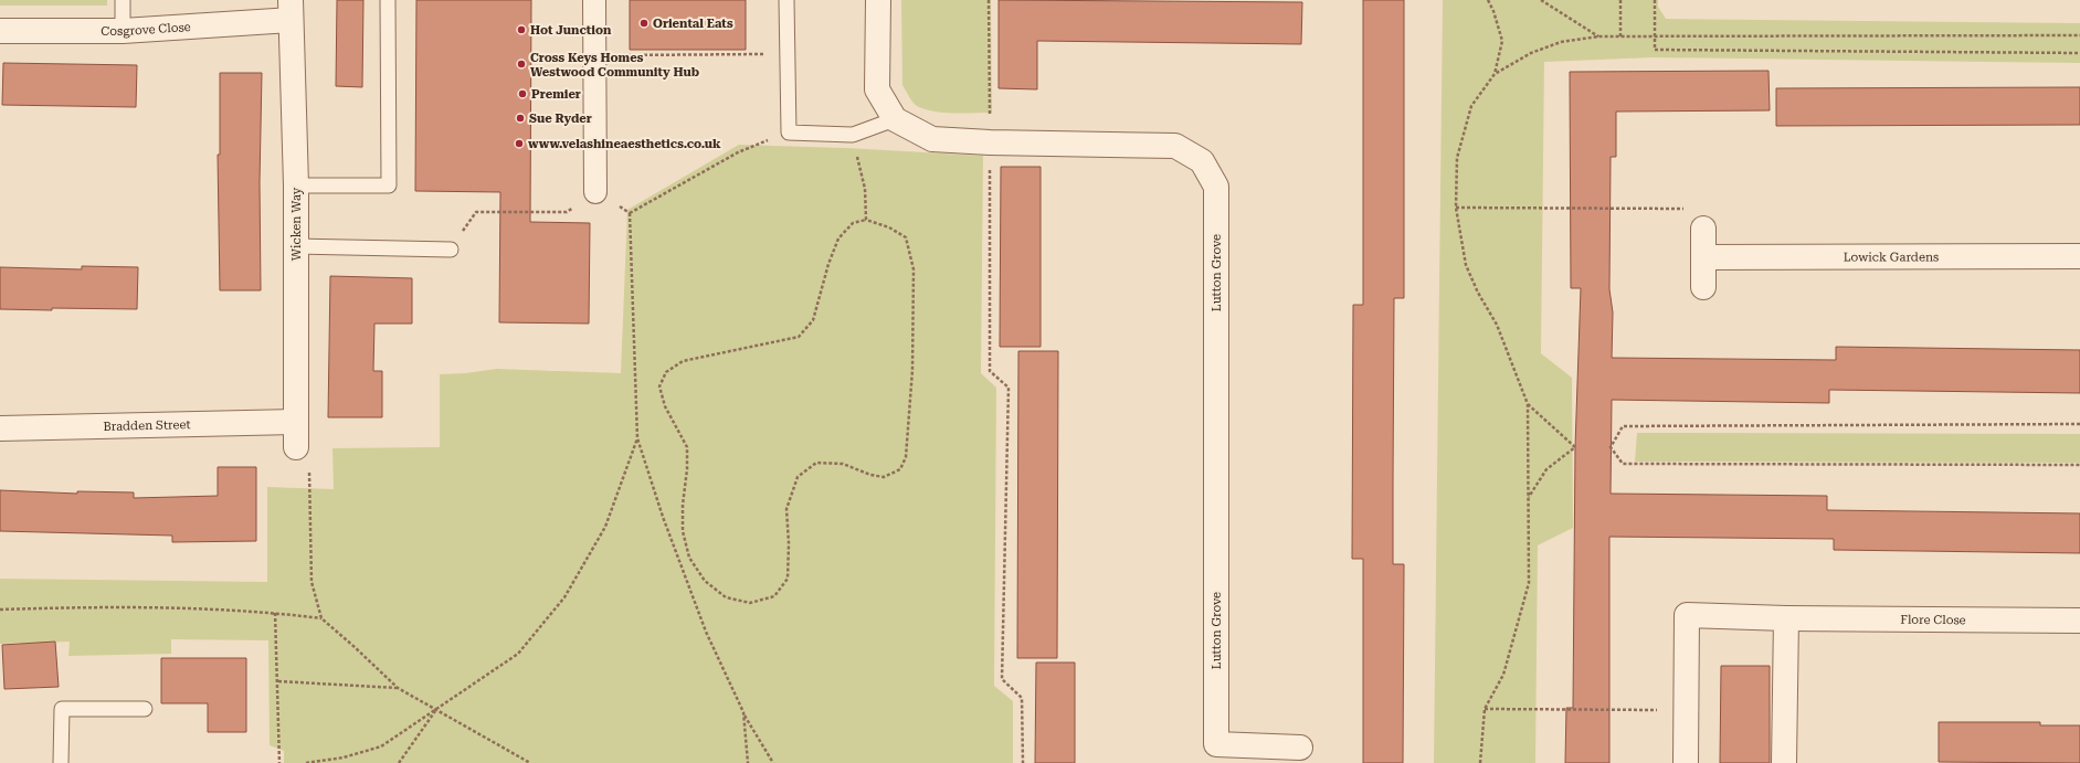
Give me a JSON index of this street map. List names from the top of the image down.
{
  "streets": {
    "street": [
      "Cosgrove Close",
      "Wicken Way",
      "Lowick Gardens",
      "Lutton Grove",
      "Bradden Street",
      "Flore Close"
    ]
  },
  "crossings": [
    ["Cosgrove Close", "Wicken Way"],
    ["Wicken Way", "Bradden Street"]
  ],
  "places": [
    "Oriental Eats",
    "Hot Junction",
    "Cross Keys Homes Westwood Community Hub",
    "Premier",
    "Sue Ryder",
    "www.velashineaesthetics.co.uk"
  ]
}
